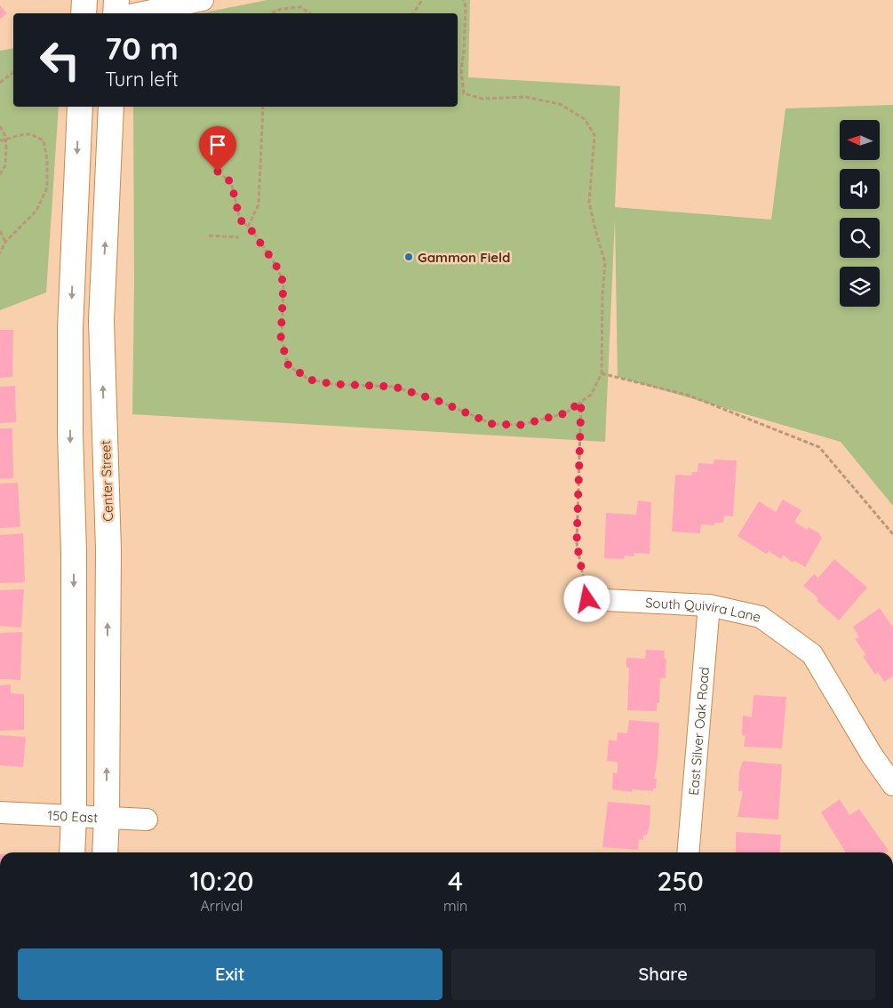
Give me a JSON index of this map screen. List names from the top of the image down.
{
  "streets": {
    "main road": ["Center Street"],
    "street": ["South Quivira Lane", "East Silver Oak Road", "150 East"]
  },
  "crossings": [
    ["Center Street", "150 East"],
    ["South Quivira Lane", "East Silver Oak Road"]
  ],
  "places": ["Gammon Field"],
  "north": "left",
  "page": {
    "turn": ["70 m", "Turn left"],
    "eta": [
      "10:20",
      "Arrival",
      "4",
      "min",
      "250",
      "m"
    ],
    "buttons": ["Exit", "Share"]
  }
}
